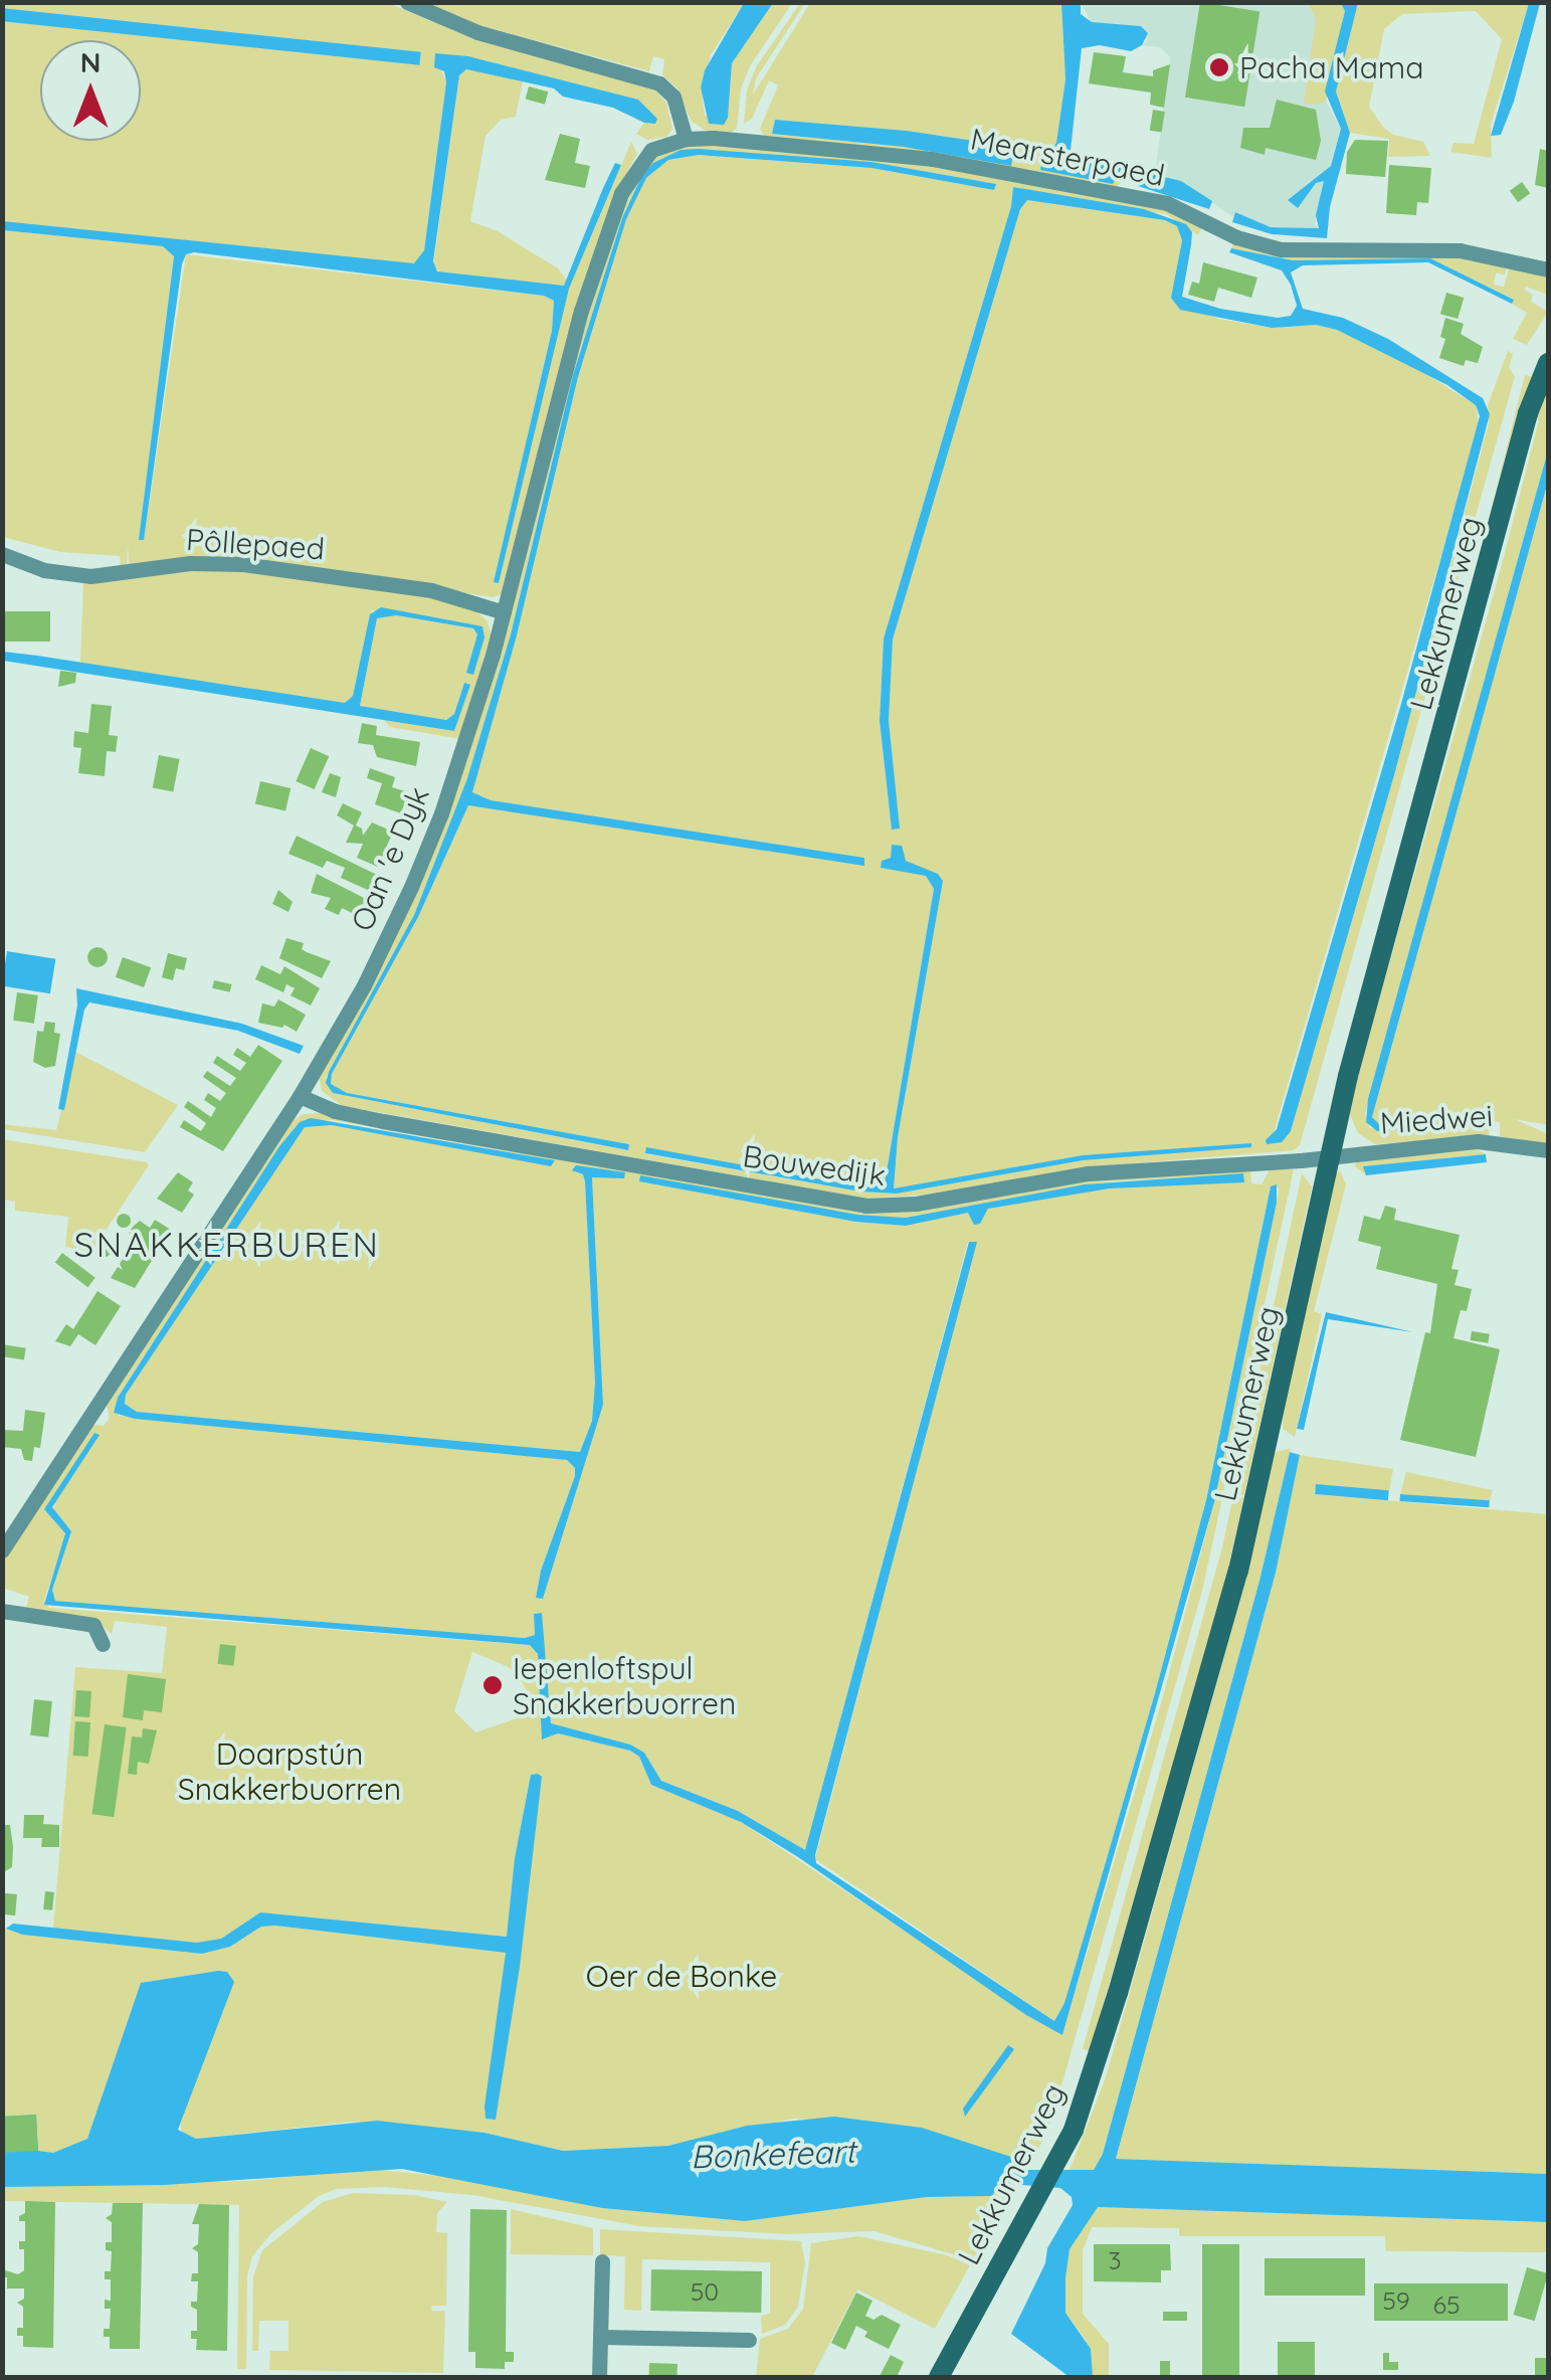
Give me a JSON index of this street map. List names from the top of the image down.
{
  "streets": {
    "main road": ["Lekkumerweg"],
    "street": [
      "Mearsterpaed",
      "Pôllepaed",
      "Oan 'e Dyk",
      "Miedwei",
      "Bouwedijk"
    ]
  },
  "crossings": [
    ["Mearsterpaed", "Oan 'e Dyk"],
    ["Pôllepaed", "Oan 'e Dyk"],
    ["Lekkumerweg", "Miedwei"],
    ["Lekkumerweg", "Bouwedijk"],
    ["Oan 'e Dyk", "Bouwedijk"],
    ["Miedwei", "Bouwedijk"]
  ],
  "districts": ["SNAKKERBUREN"],
  "water": ["Bonkefeart"],
  "parks": ["Doarpstún Snakkerbuorren", "Oer de Bonke"],
  "places": ["Pacha Mama", "Iepenloftspul Snakkerbuorren"],
  "house_numbers": [
    "3",
    "50",
    "59",
    "65"
  ],
  "north": "top"
}
